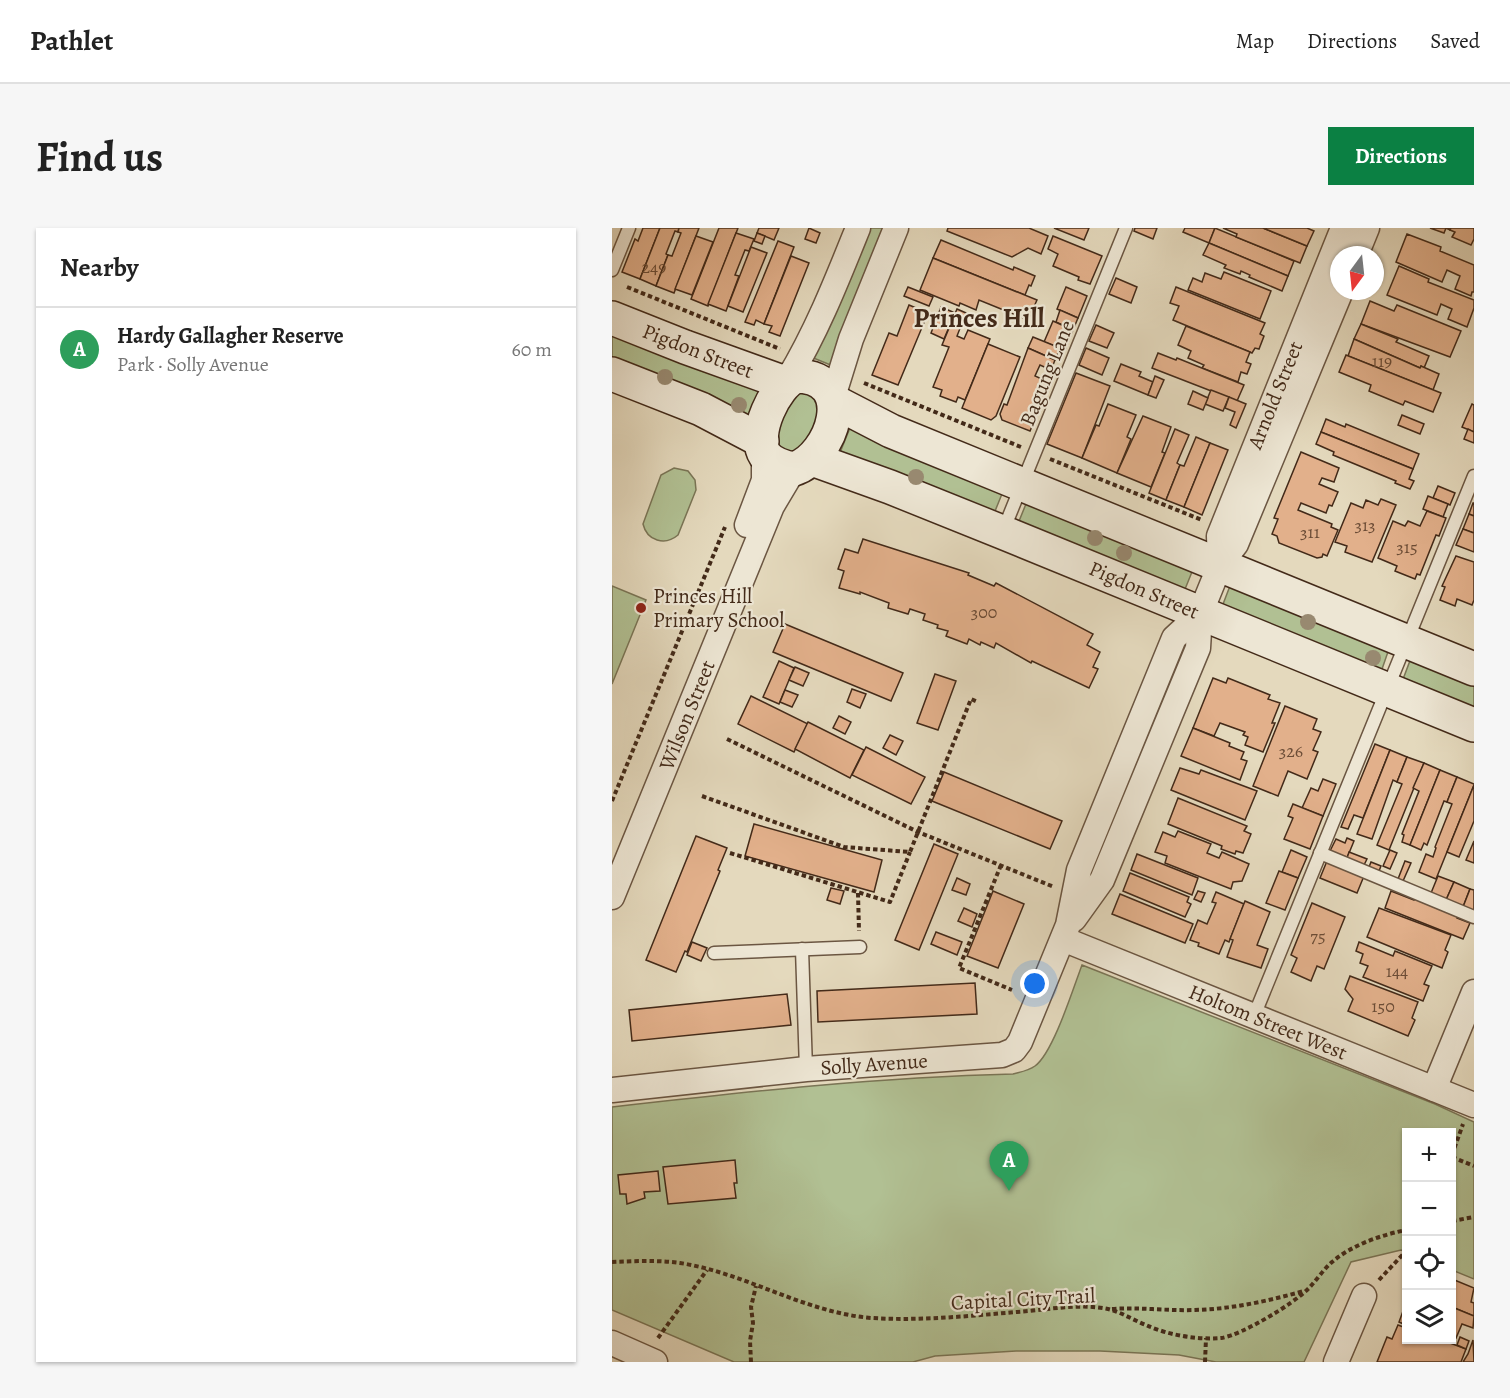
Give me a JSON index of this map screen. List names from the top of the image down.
{
  "streets": {
    "street": [
      "Pigdon Street",
      "Arnold Street",
      "Wilson Street",
      "Holtom Street West",
      "Solly Avenue"
    ],
    "lane": ["Bagung Lane"],
    "path": ["Capital City Trail"]
  },
  "crossings": [
    ["Pigdon Street", "Bagung Lane"],
    ["Pigdon Street", "Arnold Street"],
    ["Pigdon Street", "Wilson Street"],
    ["Arnold Street", "Holtom Street West"],
    ["Arnold Street", "Solly Avenue"],
    ["Holtom Street West", "Solly Avenue"]
  ],
  "districts": ["Princes Hill"],
  "places": ["Princes Hill Primary School"],
  "house_numbers": [
    "249",
    "119",
    "313",
    "311",
    "315",
    "300",
    "326",
    "75",
    "144",
    "150"
  ],
  "north": "bottom",
  "page": {
    "header": "Pathlet",
    "nav": ["Map", "Directions", "Saved"],
    "buttons": "Directions",
    "title": "Find us",
    "heading": "Nearby",
    "list": [
      {
        "mark": "A",
        "name": "Hardy Gallagher Reserve",
        "note": "Park · Solly Avenue",
        "value": "60 m"
      }
    ],
    "map_buttons": ["+", "−"],
    "pins": "A"
  }
}
